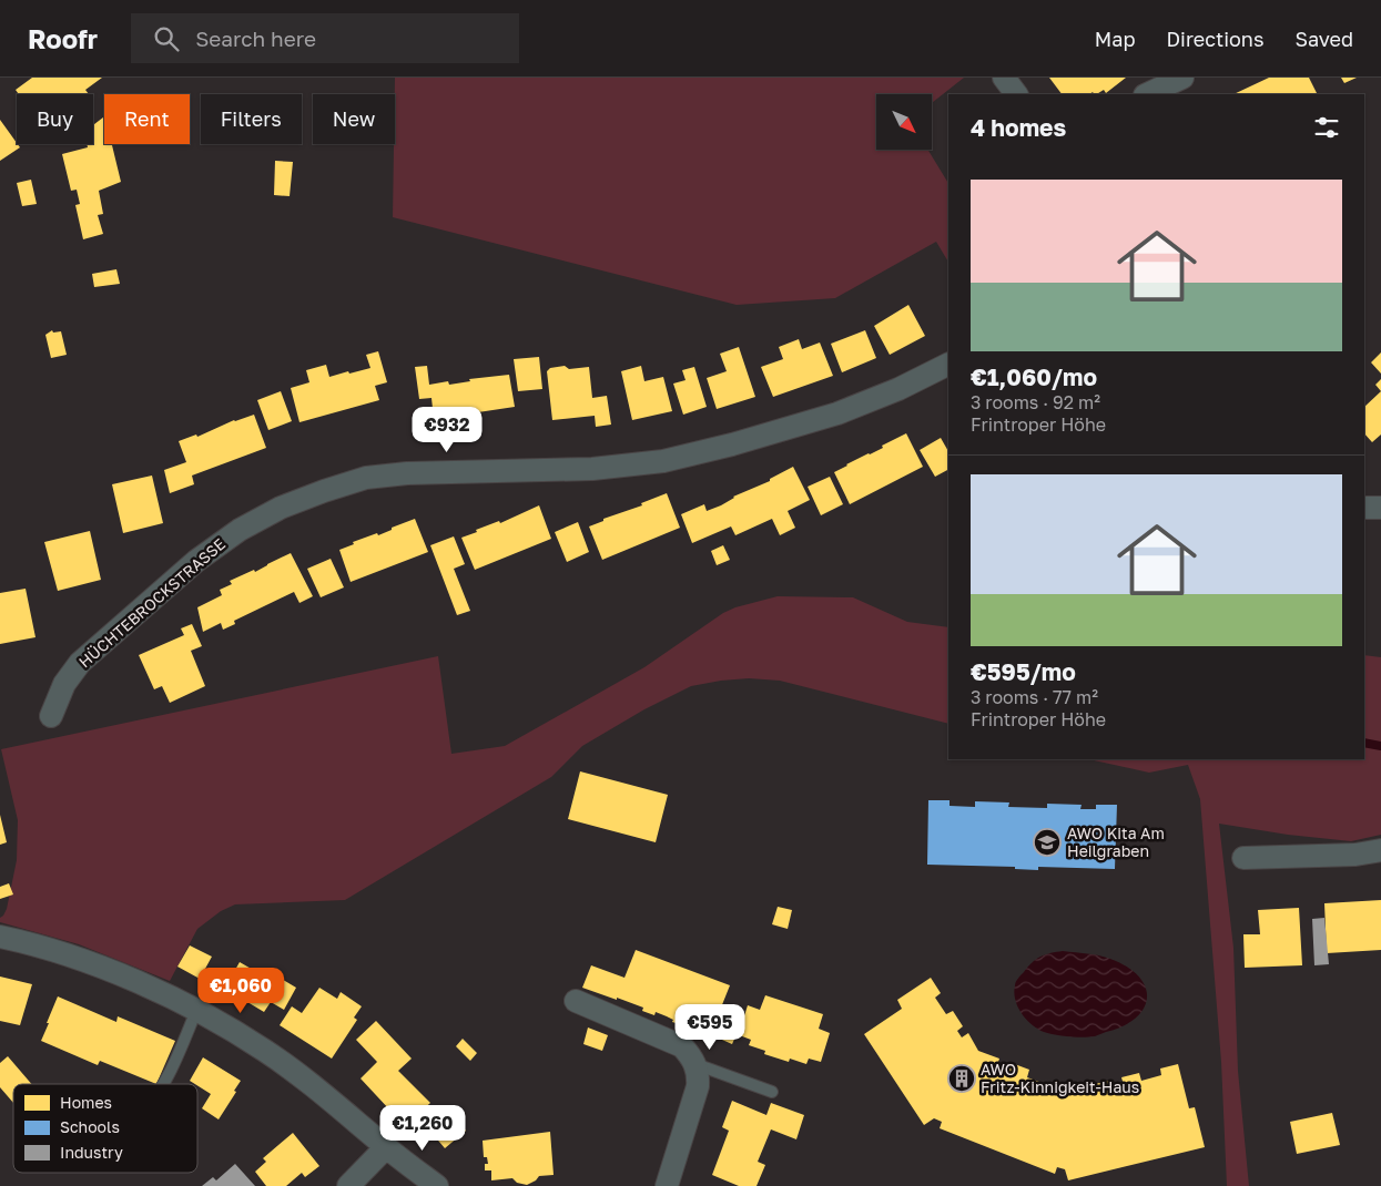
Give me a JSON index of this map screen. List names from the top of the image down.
{
  "streets": {
    "street": ["HÜCHTEBROCKSTRASSE"]
  },
  "places": {
    "school or university": ["AWO Kita Am Heilgraben"],
    "building": ["AWO Fritz-Kinnigkeit-Haus"]
  },
  "legend": ["Homes", "Schools", "Industry"],
  "north": "bottom right",
  "page": {
    "header": "Roofr",
    "search": "Search here",
    "nav": ["Map", "Directions", "Saved"],
    "chip": [
      "Buy",
      "Rent",
      "Filters",
      "New"
    ],
    "heading": "4 homes",
    "list": [
      {
        "name": "€1,060/mo",
        "note": "3 rooms · 92 m² · Frintroper Höhe"
      },
      {
        "name": "€595/mo",
        "note": "3 rooms · 77 m² · Frintroper Höhe"
      }
    ],
    "price": [
      "€932",
      "€1,060",
      "€595",
      "€1,260"
    ]
  }
}
